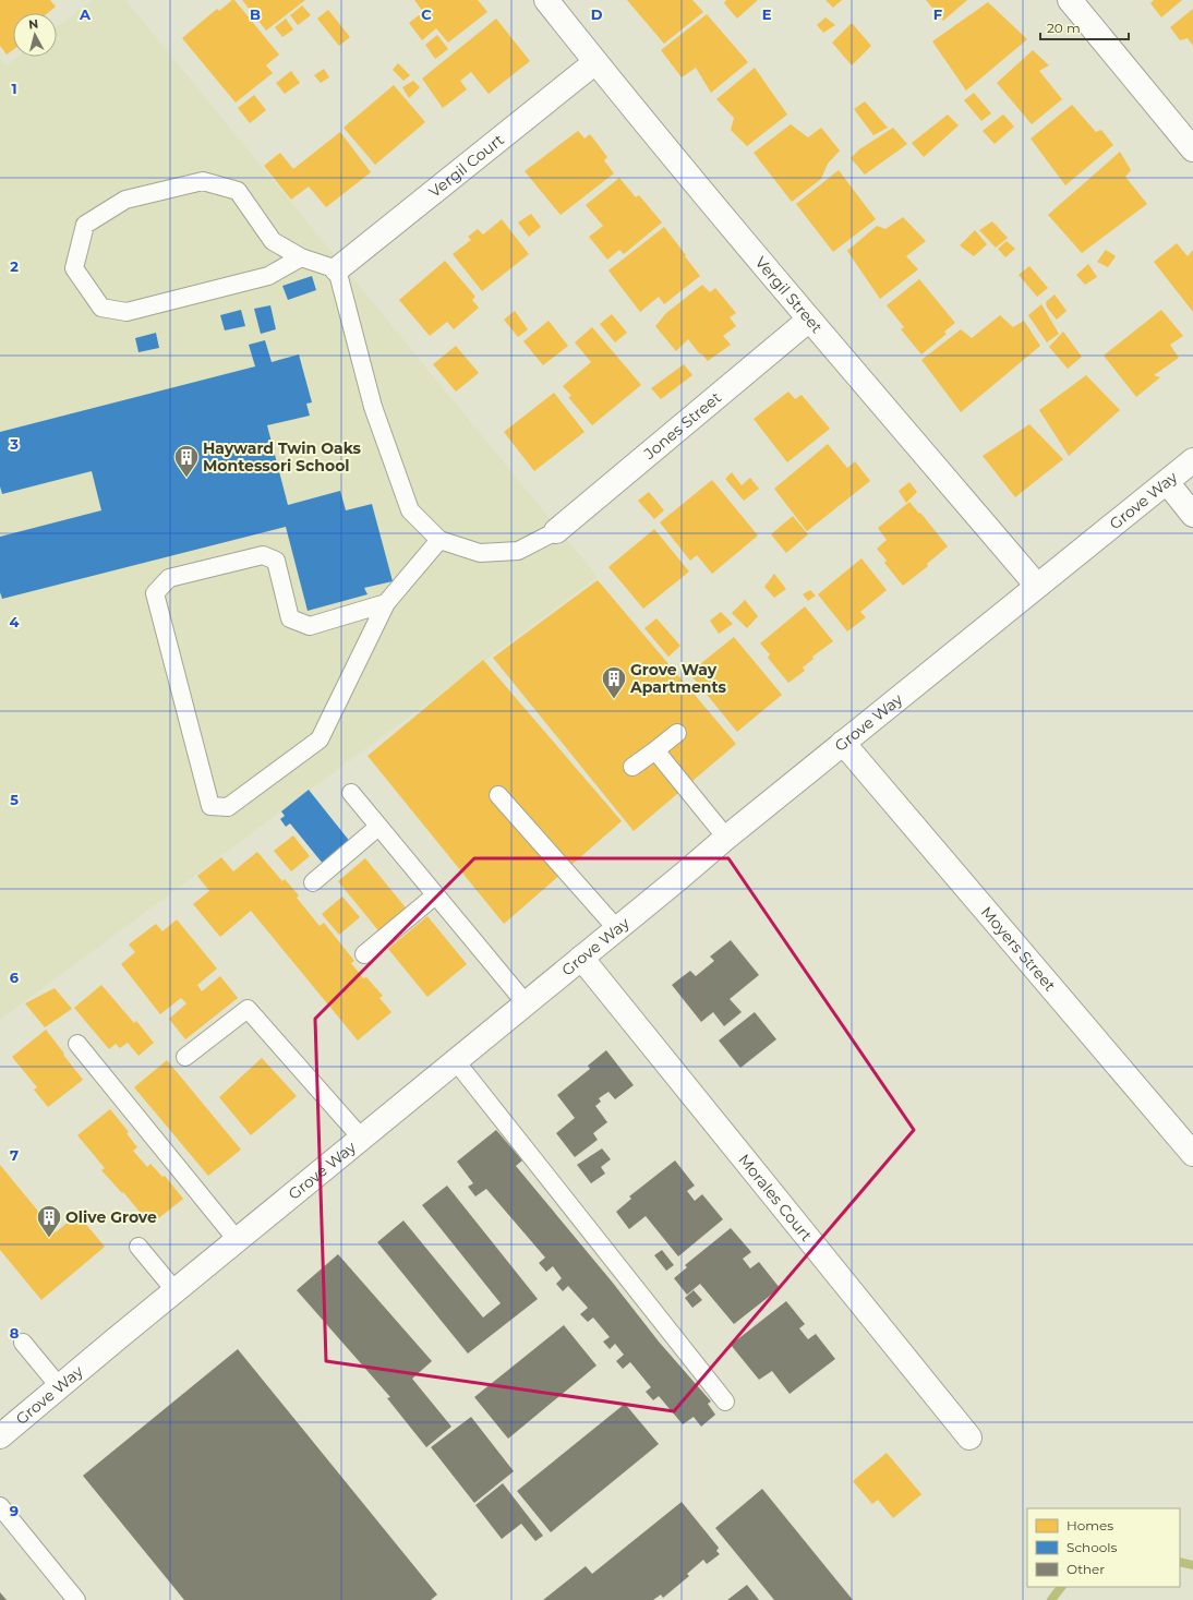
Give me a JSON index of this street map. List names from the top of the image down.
{
  "streets": {
    "street": [
      "Vergil Court",
      "Vergil Street",
      "Jones Street",
      "Grove Way",
      "Moyers Street",
      "Morales Court"
    ]
  },
  "crossings": [
    ["Vergil Court", "Vergil Street"],
    ["Vergil Street", "Jones Street"],
    ["Vergil Street", "Grove Way"],
    ["Grove Way", "Moyers Street"],
    ["Grove Way", "Morales Court"]
  ],
  "places": {
    "building": ["Hayward Twin Oaks Montessori School", "Grove Way Apartments", "Olive Grove"]
  },
  "legend": ["Homes", "Schools", "Other"],
  "scale_bar": "20 m",
  "north": "top",
  "grid": {
    "columns": [
      "A",
      "B",
      "C",
      "D",
      "E",
      "F"
    ],
    "rows": [
      "1",
      "2",
      "3",
      "4",
      "5",
      "6",
      "7",
      "8",
      "9"
    ]
  }
}
